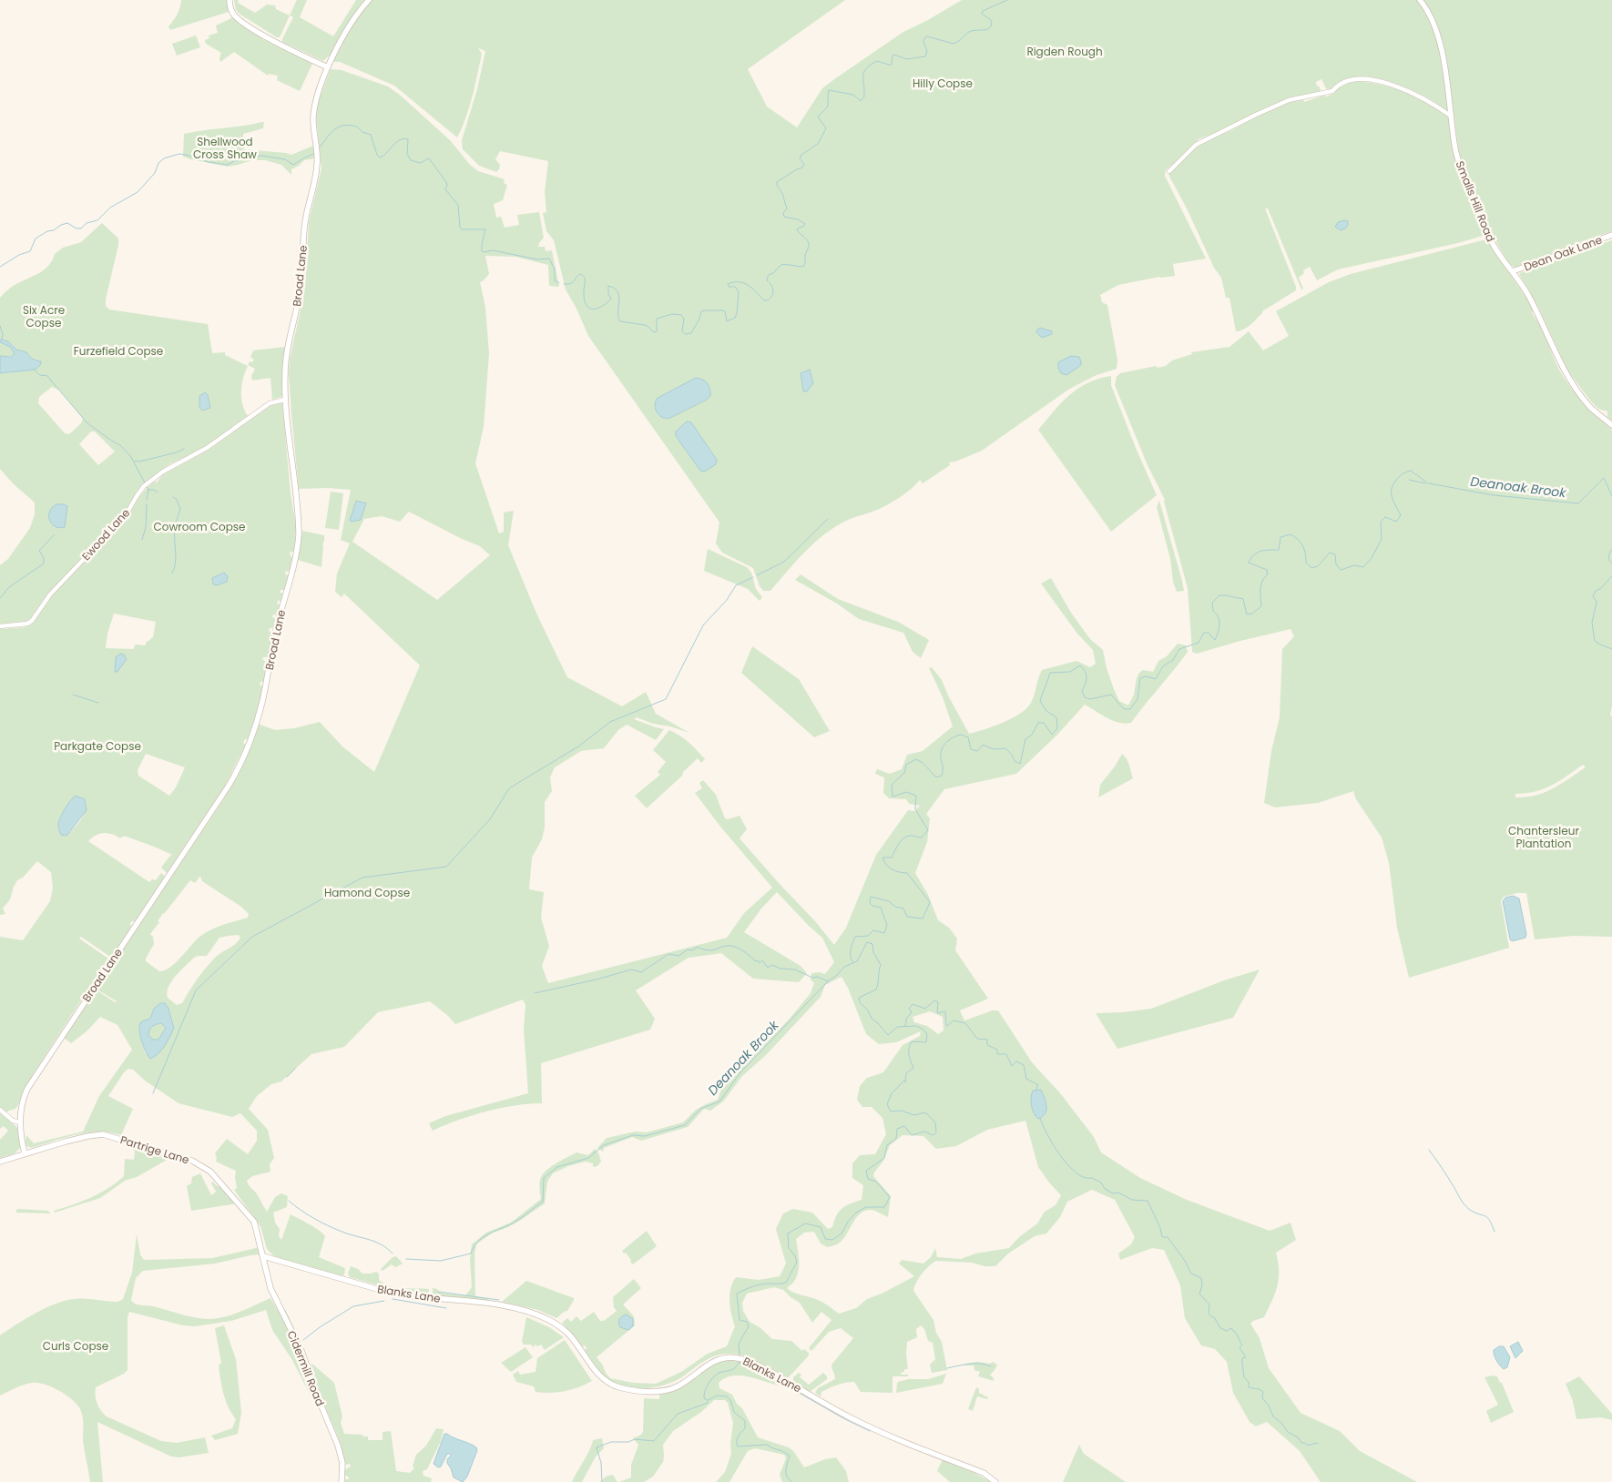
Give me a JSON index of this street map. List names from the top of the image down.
{
  "streets": {
    "street": [
      "Smalls Hill Road",
      "Dean Oak Lane",
      "Broad Lane",
      "Ewood Lane",
      "Partrige Lane",
      "Blanks Lane",
      "Cidermill Road"
    ]
  },
  "crossings": [
    ["Smalls Hill Road", "Dean Oak Lane"],
    ["Broad Lane", "Ewood Lane"],
    ["Broad Lane", "Partrige Lane"],
    ["Partrige Lane", "Blanks Lane"],
    ["Partrige Lane", "Cidermill Road"],
    ["Blanks Lane", "Cidermill Road"]
  ],
  "water": ["Deanoak Brook"],
  "parks": [
    "Rigden Rough",
    "Hilly Copse",
    "Shellwood Cross Shaw",
    "Six Acre Copse",
    "Furzefield Copse",
    "Cowroom Copse",
    "Parkgate Copse",
    "Chantersleur Plantation",
    "Hamond Copse",
    "Curls Copse"
  ]
}
